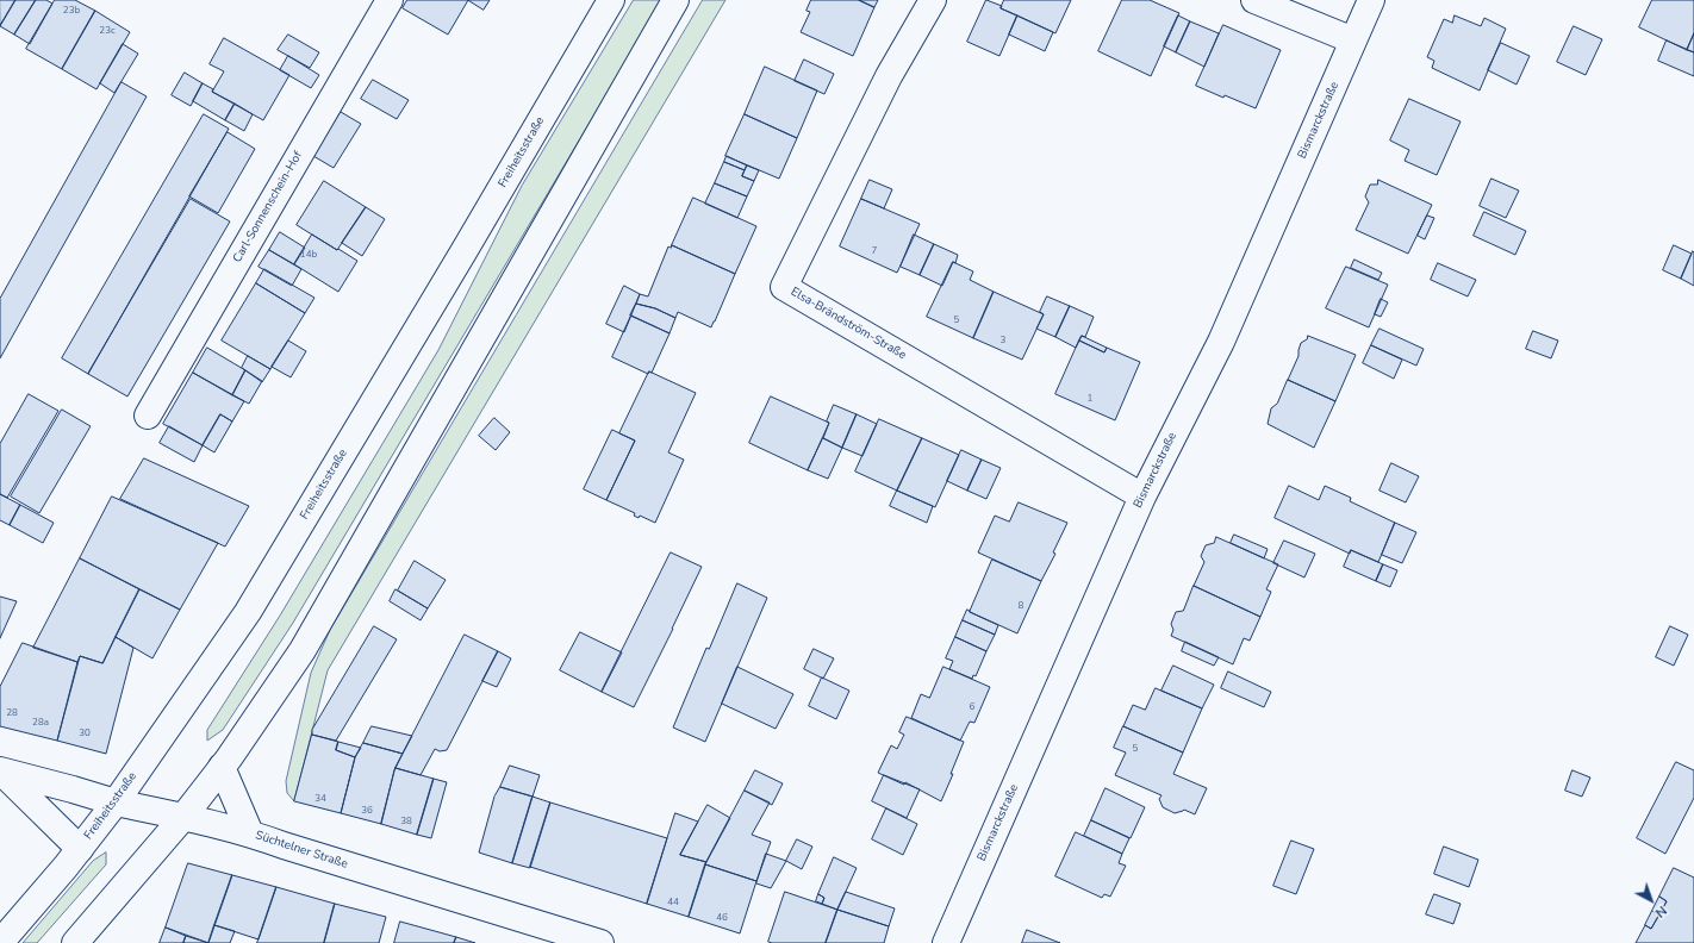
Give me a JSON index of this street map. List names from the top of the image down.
{
  "streets": {
    "main road": [
      "Bismarckstraße",
      "Freiheitsstraße",
      "Carl-Sonnenschein-Hof",
      "Elsa-Brändström-Straße",
      "Süchtelner Straße"
    ]
  },
  "crossings": [
    ["Bismarckstraße", "Elsa-Brändström-Straße"],
    ["Freiheitsstraße", "Süchtelner Straße"]
  ],
  "house_numbers": [
    "23b",
    "23c",
    "7",
    "14b",
    "5",
    "3",
    "1",
    "8",
    "6",
    "28",
    "28a",
    "30",
    "5",
    "34",
    "36",
    "38",
    "44",
    "46"
  ],
  "north": "bottom right"
}
